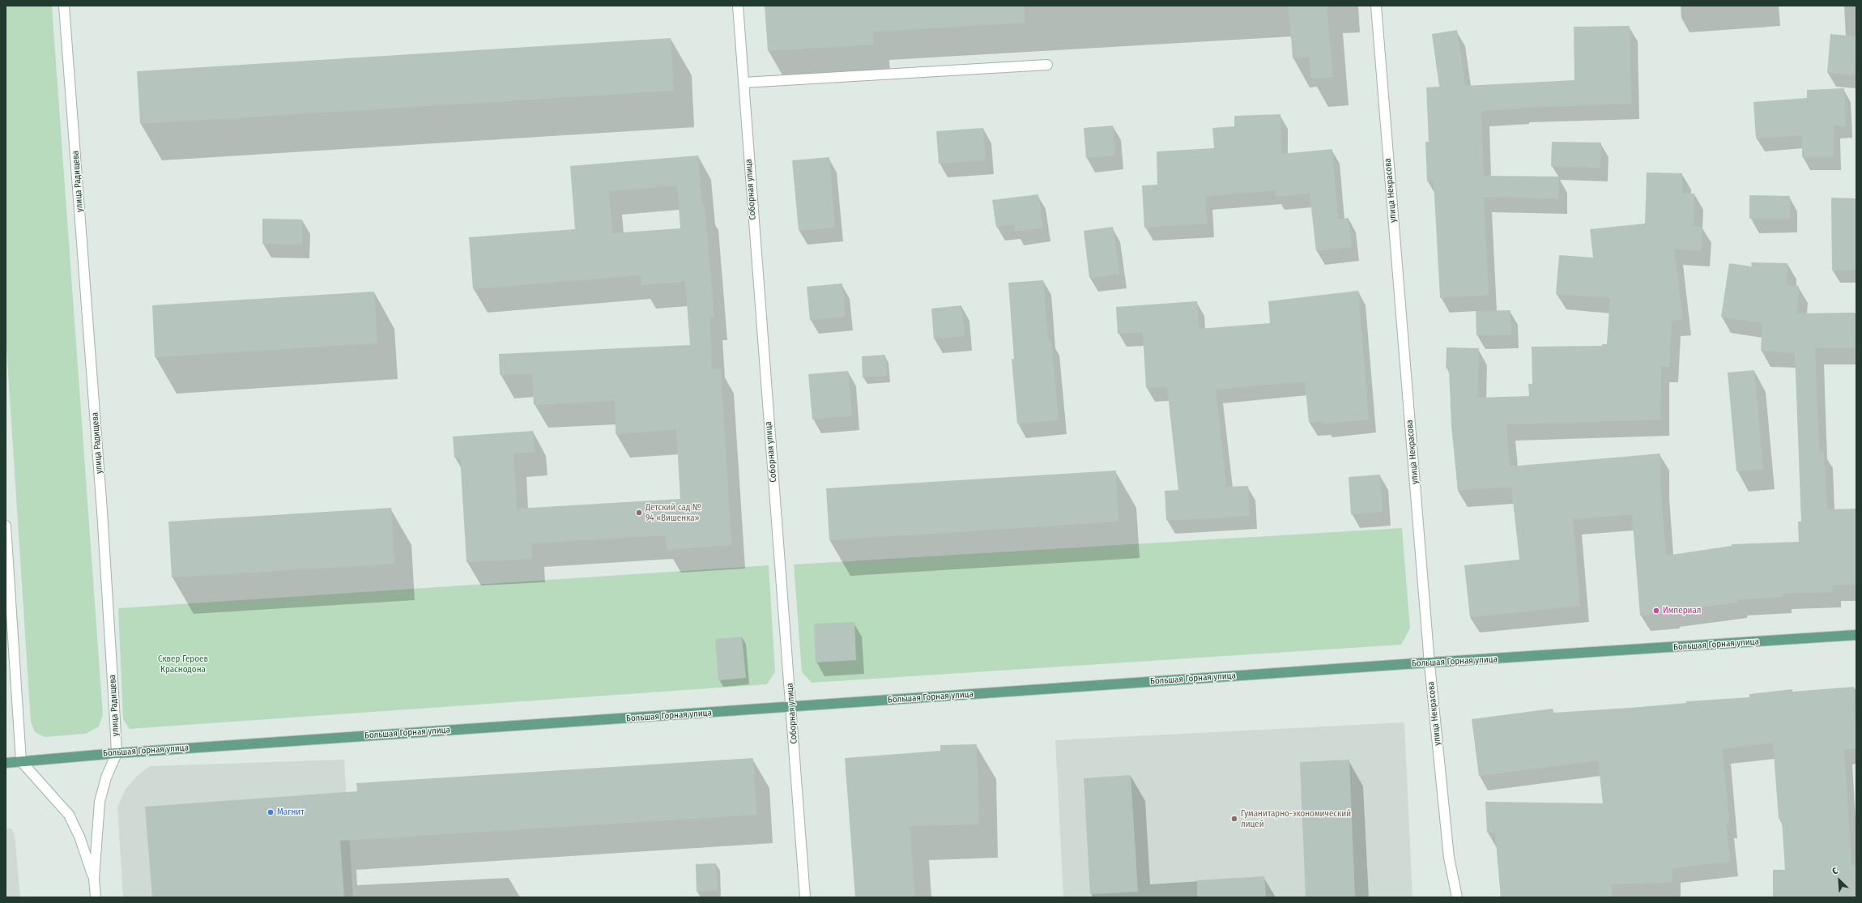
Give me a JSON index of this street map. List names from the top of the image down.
{
  "streets": {
    "main road": ["Большая Горная улица"],
    "street": ["улица Радищева", "Соборная улица", "улица Некрасова"]
  },
  "crossings": [
    ["улица Радищева", "Большая Горная улица"],
    ["Соборная улица", "Большая Горная улица"],
    ["улица Некрасова", "Большая Горная улица"]
  ],
  "parks": ["Сквер Героев Краснодона"],
  "places": [
    "Детский сад № 94 «Вишенка»",
    "Империал",
    "Магнит",
    "Гуманитарно-экономический лицей"
  ],
  "north": "top left"
}
